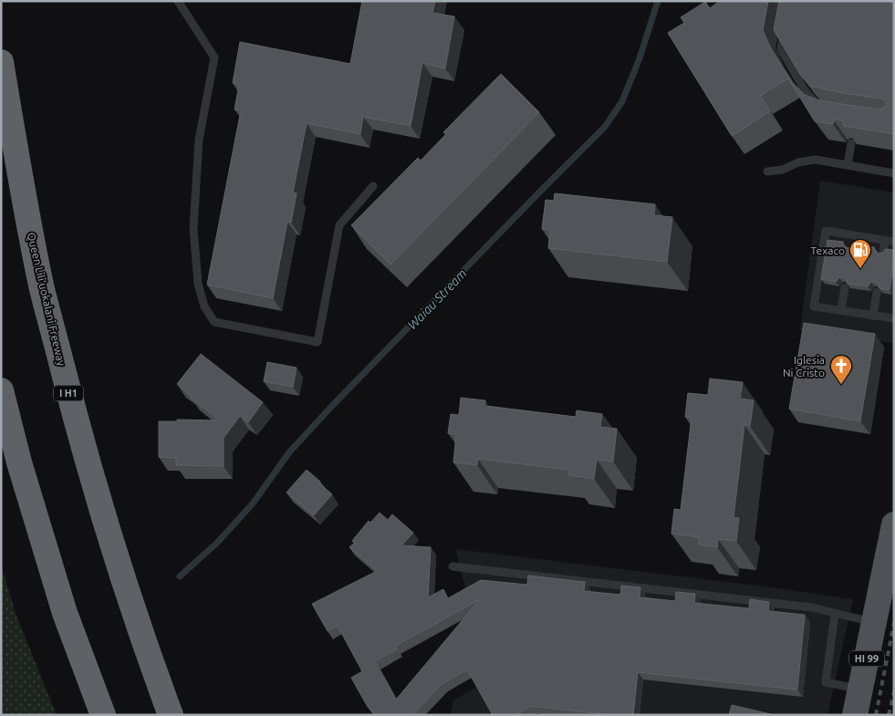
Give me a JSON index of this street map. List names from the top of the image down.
{
  "streets": {
    "highway": ["Queen Liliʻuokalani Freeway", "I H1"],
    "main road": ["HI 99"]
  },
  "water": ["Waiau Stream"],
  "places": {
    "fuel station": ["Texaco"],
    "church": ["Iglesia Ni Cristo"]
  }
}
